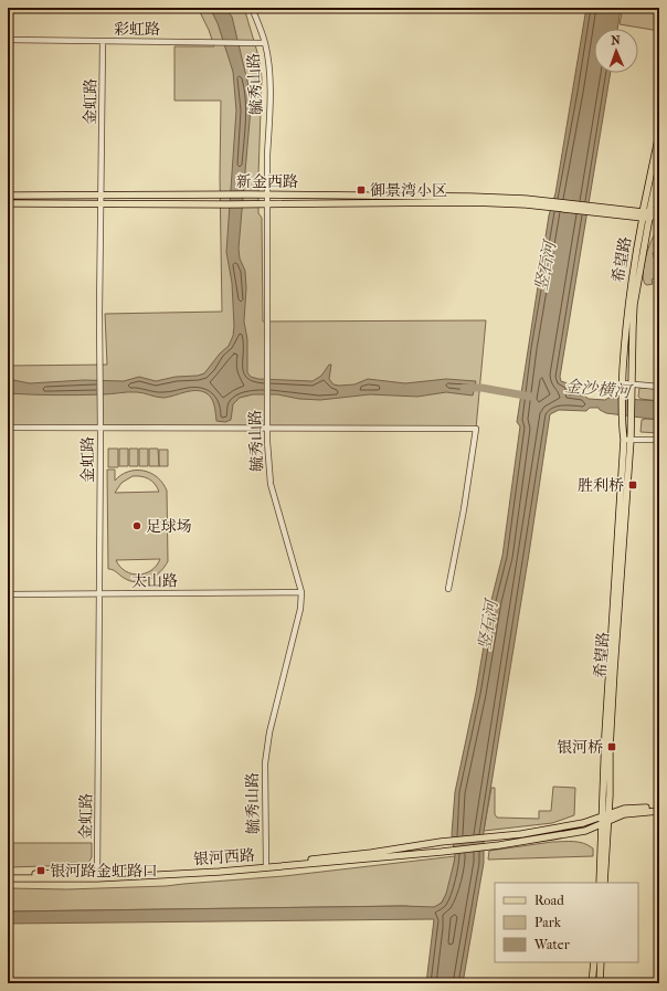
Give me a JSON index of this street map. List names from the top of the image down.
{
  "streets": {
    "main road": ["新金西路", "希望路", "银河西路"],
    "street": [
      "彩虹路",
      "毓秀山路",
      "金虹路",
      "太山路"
    ]
  },
  "crossings": [
    ["彩虹路", "毓秀山路"],
    ["彩虹路", "金虹路"],
    ["毓秀山路", "新金西路"],
    ["毓秀山路", "太山路"],
    ["毓秀山路", "银河西路"],
    ["金虹路", "新金西路"],
    ["金虹路", "太山路"],
    ["金虹路", "银河西路"],
    ["希望路", "银河西路"]
  ],
  "water": ["竖石河", "金沙横河"],
  "places": {
    "transit": [
      "御景湾小区",
      "胜利桥",
      "银河桥",
      "银河路金虹路口"
    ],
    "other": ["足球场"]
  },
  "legend": ["Road", "Park", "Water"],
  "north": "top"
}
